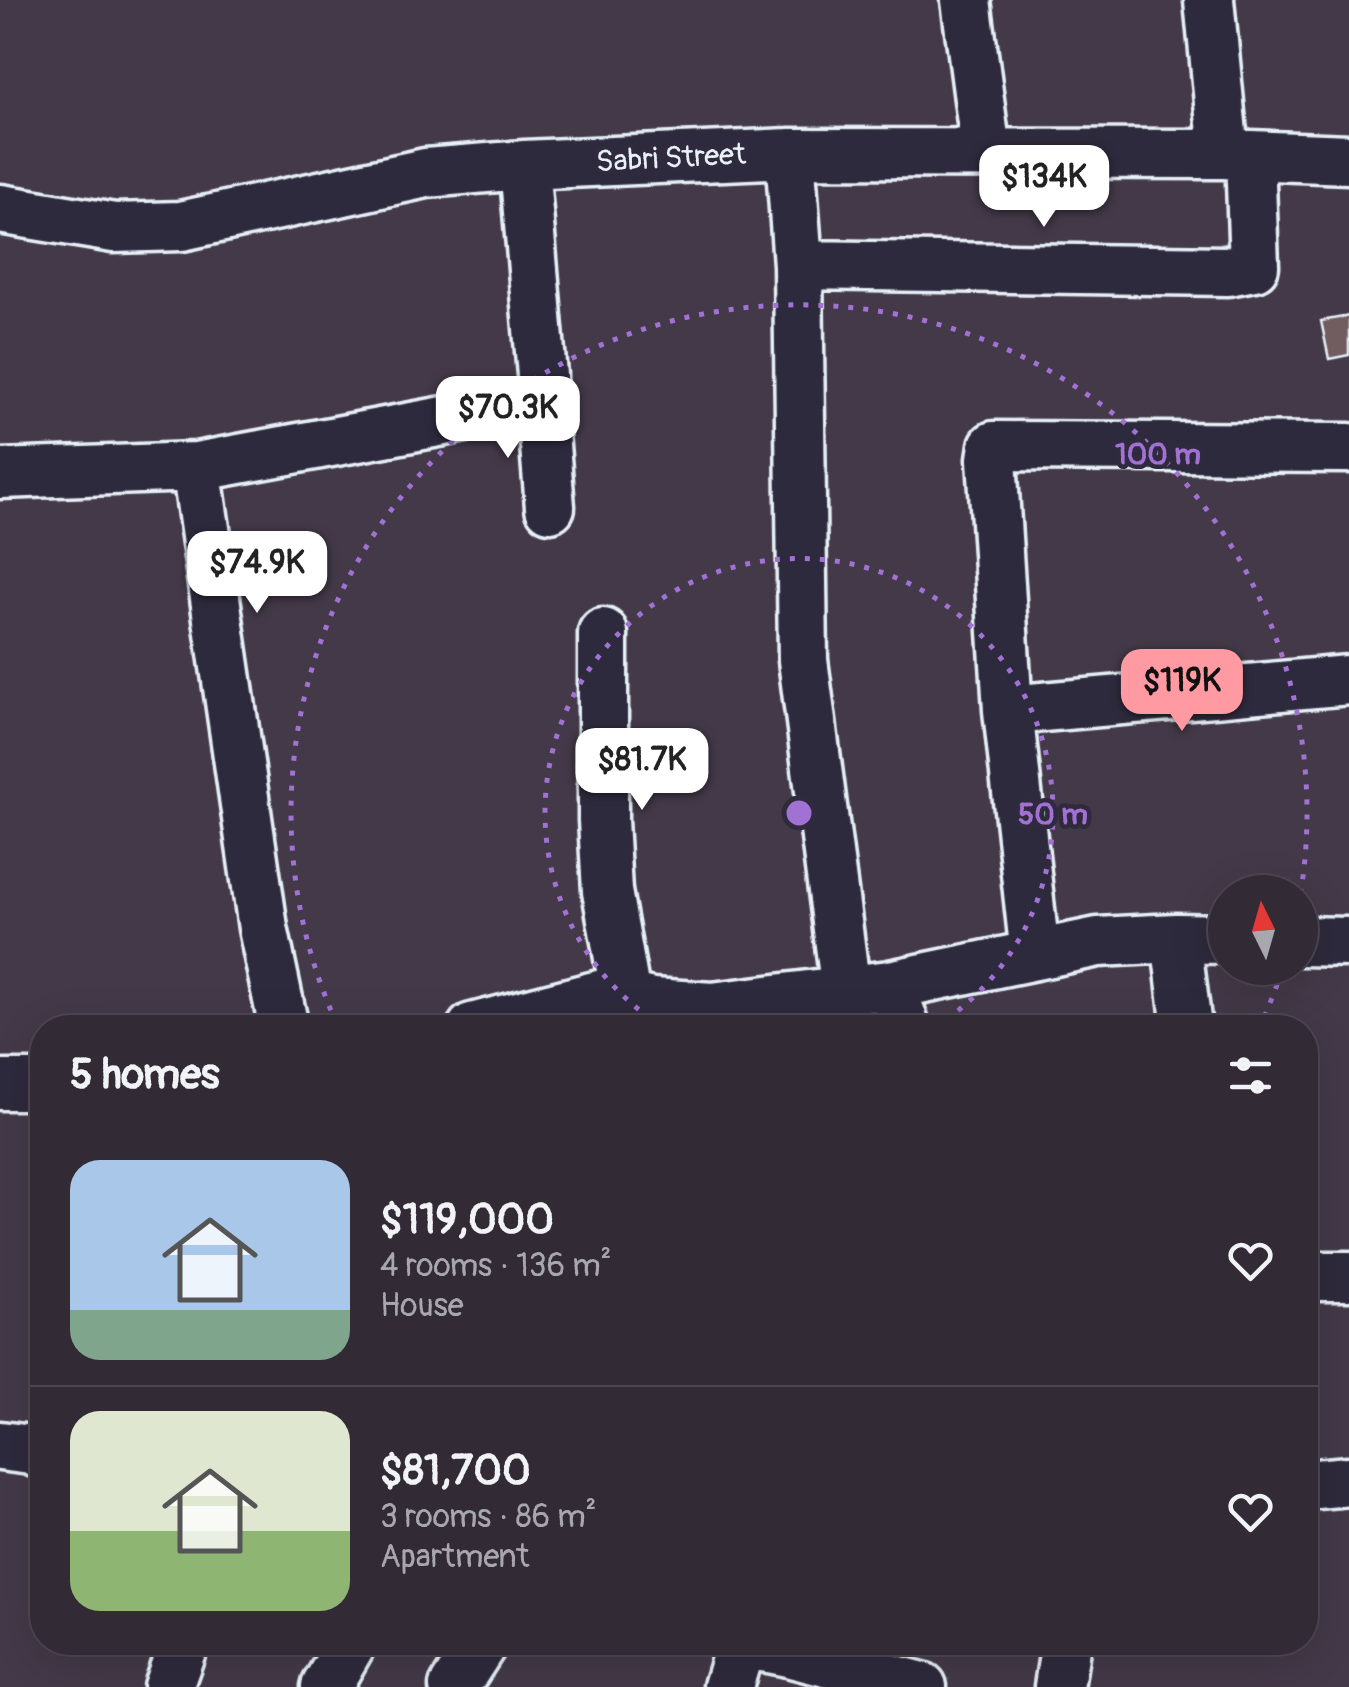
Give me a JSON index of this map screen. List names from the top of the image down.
{
  "streets": {
    "street": ["Sabri Street"]
  },
  "north": "top",
  "page": {
    "price": [
      "$134K",
      "$70.3K",
      "$74.9K",
      "$119K",
      "$81.7K"
    ],
    "heading": "5 homes",
    "list": [
      {
        "name": "$119,000",
        "note": "4 rooms · 136 m² · House"
      },
      {
        "name": "$81,700",
        "note": "3 rooms · 86 m² · Apartment"
      }
    ]
  },
  "rings": ["100 m", "50 m"]
}
